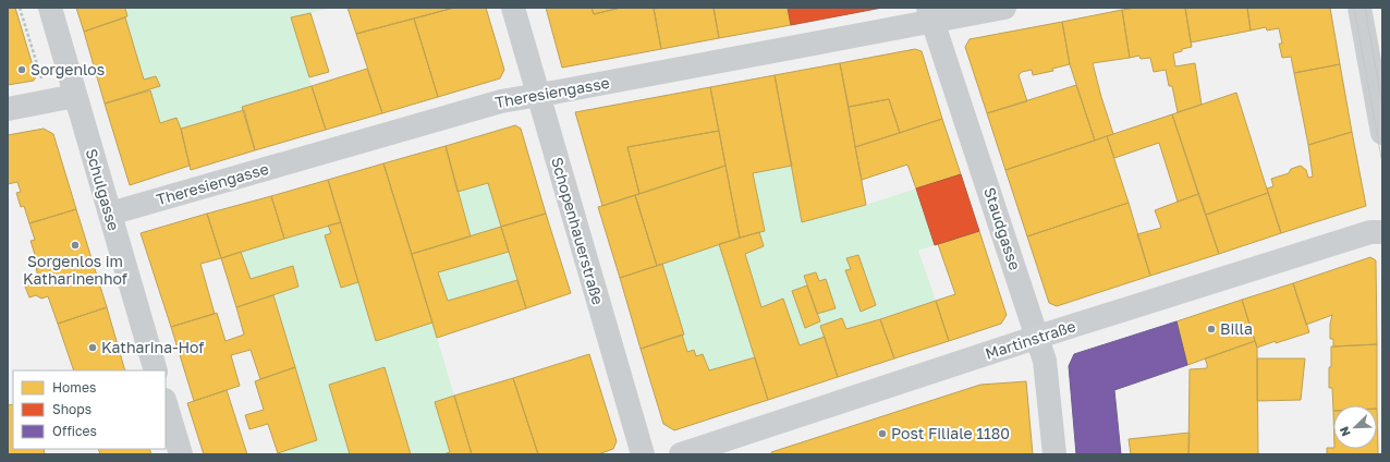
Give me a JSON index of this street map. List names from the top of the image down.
{
  "streets": {
    "street": [
      "Theresiengasse",
      "Schulgasse",
      "Staudgasse",
      "Schopenhauerstraße",
      "Martinstraße"
    ]
  },
  "crossings": [
    ["Theresiengasse", "Schulgasse"],
    ["Theresiengasse", "Staudgasse"],
    ["Theresiengasse", "Schopenhauerstraße"],
    ["Staudgasse", "Martinstraße"]
  ],
  "places": [
    "Sorgenlos",
    "Sorgenlos im Katharinenhof",
    "Billa",
    "Katharina-Hof",
    "Post Filiale 1180"
  ],
  "legend": ["Homes", "Shops", "Offices"],
  "north": "bottom left"
}
